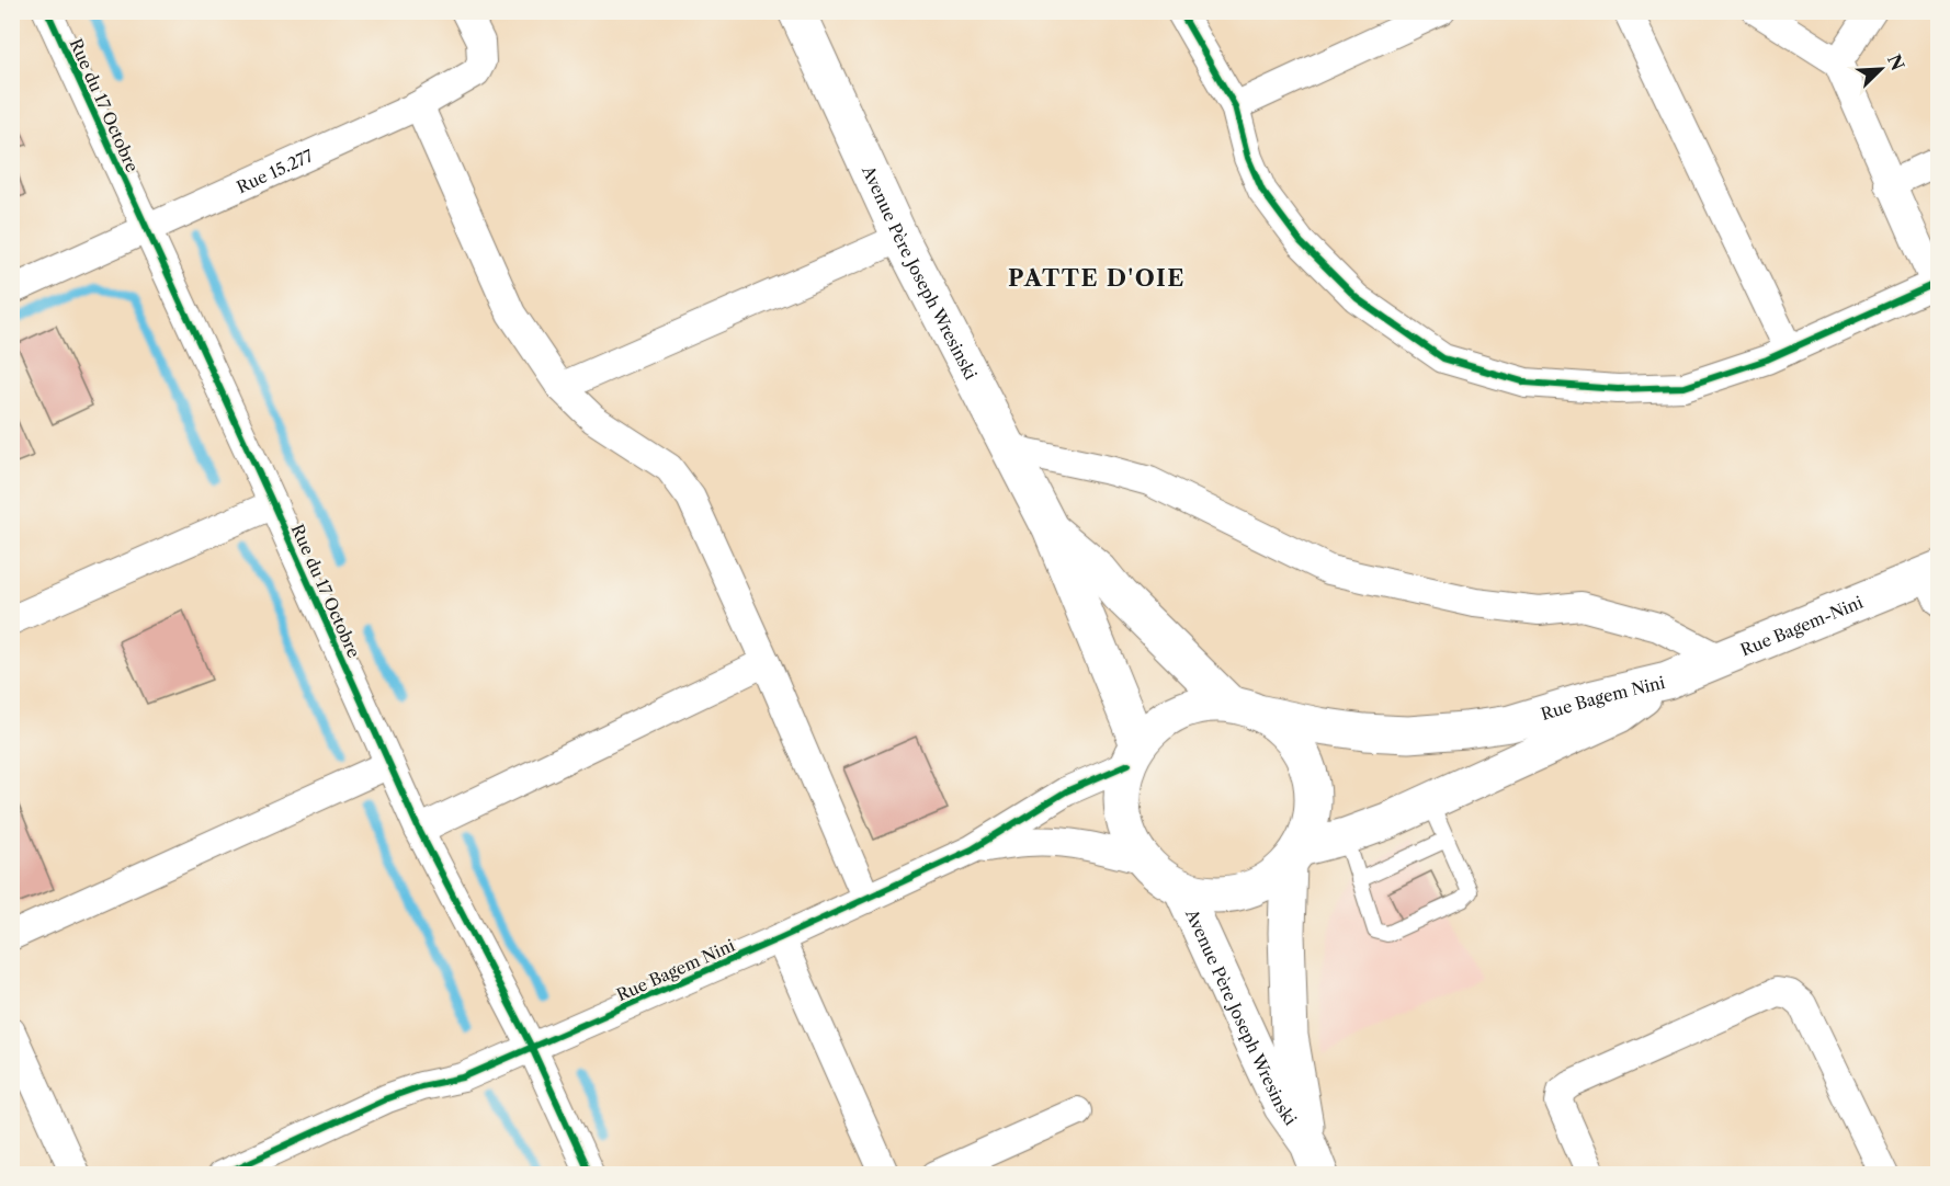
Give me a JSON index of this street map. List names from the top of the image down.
{
  "streets": {
    "street": [
      "Rue du 17 Octobre",
      "Rue 15.277",
      "Avenue Père Joseph Wresinski",
      "Rue Bagem-Nini",
      "Rue Bagem Nini"
    ]
  },
  "crossings": [
    ["Rue du 17 Octobre", "Rue 15.277"],
    ["Rue du 17 Octobre", "Rue Bagem Nini"],
    ["Avenue Père Joseph Wresinski", "Rue Bagem Nini"],
    ["Rue Bagem-Nini", "Rue Bagem Nini"]
  ],
  "districts": ["PATTE D'OIE"],
  "north": "top right"
}
